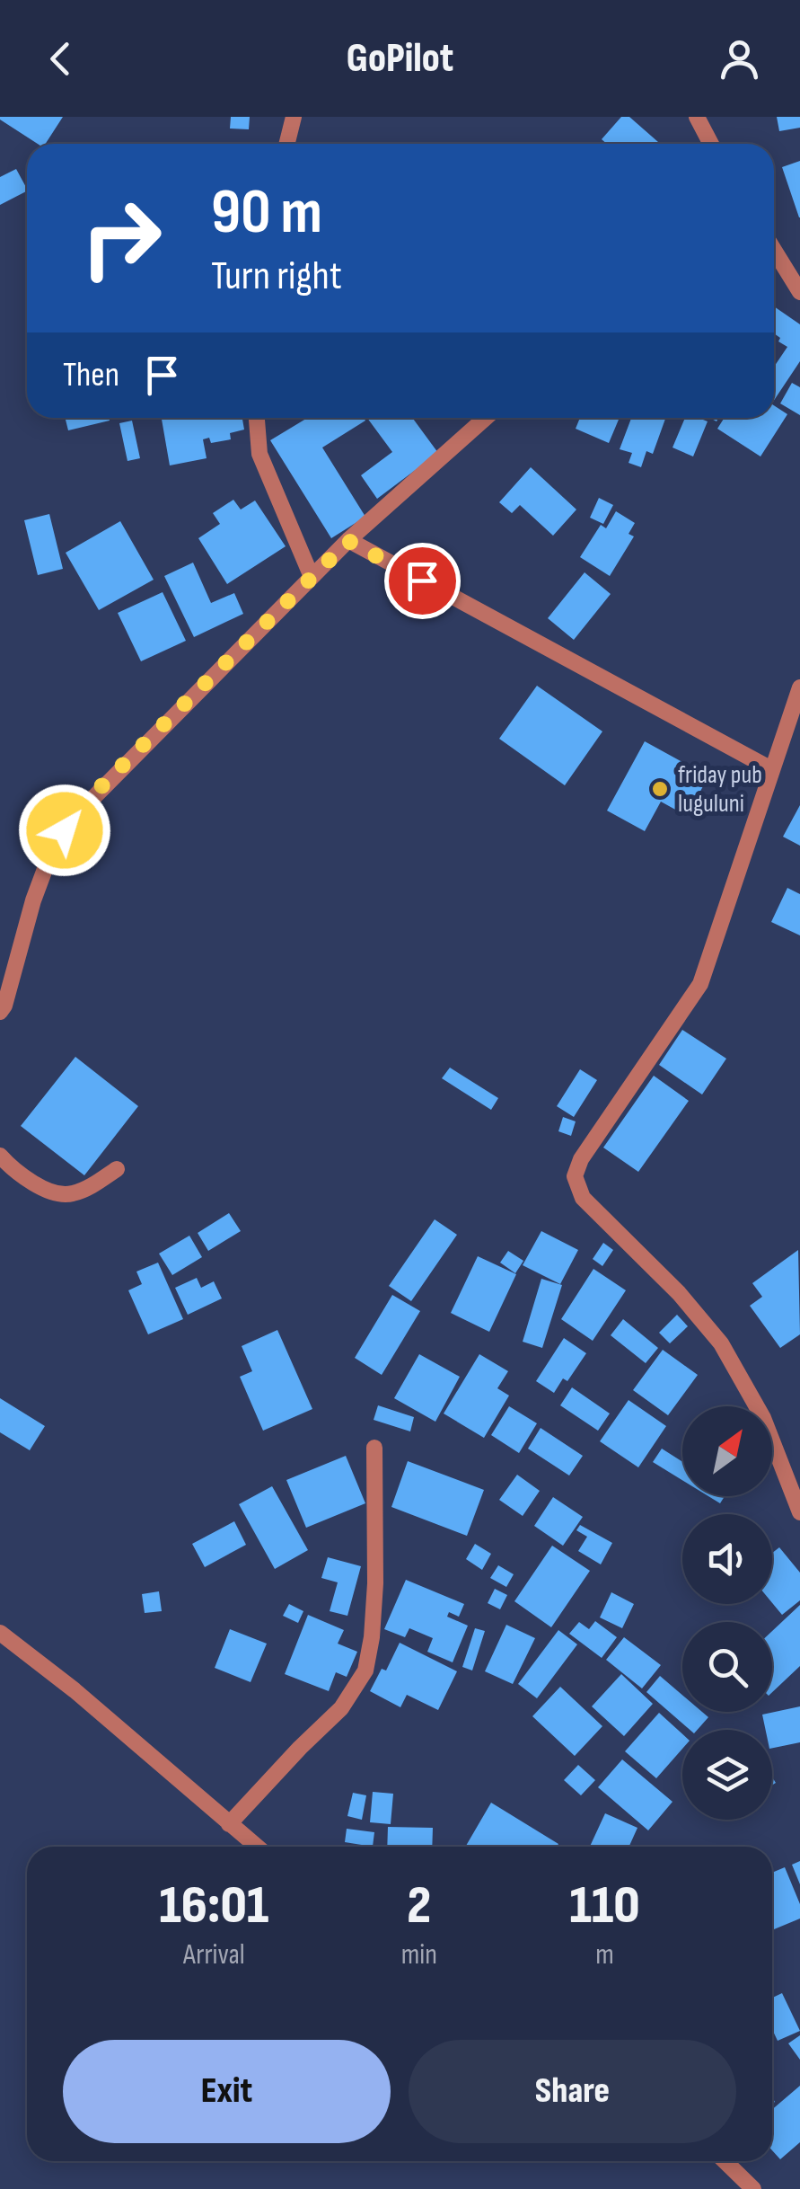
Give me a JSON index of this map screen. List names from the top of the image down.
{
  "places": ["friday pub luguluni"],
  "north": "top right",
  "page": {
    "header": "GoPilot",
    "turn": ["90 m", "Turn right"],
    "then": "Then",
    "eta": [
      "16:01",
      "Arrival",
      "2",
      "min",
      "110",
      "m"
    ],
    "buttons": ["Exit", "Share"]
  }
}
